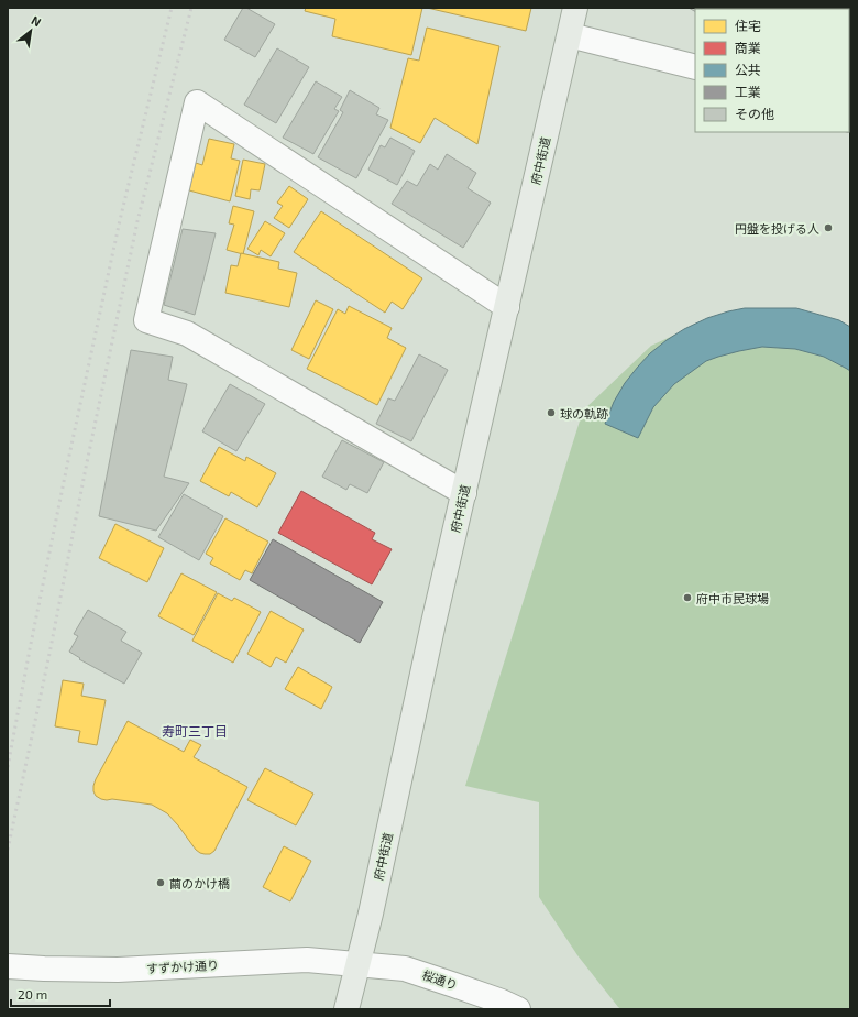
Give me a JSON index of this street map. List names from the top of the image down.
{
  "streets": {
    "main road": ["府中街道"],
    "street": ["すずかけ通り", "桜通り"]
  },
  "crossings": [
    ["府中街道", "すずかけ通り"],
    ["府中街道", "桜通り"],
    ["すずかけ通り", "桜通り"]
  ],
  "districts": ["寿町三丁目"],
  "places": [
    "円盤を投げる人",
    "球の軌跡",
    "府中市民球場",
    "繭のかけ橋"
  ],
  "legend": [
    "住宅",
    "商業",
    "公共",
    "工業",
    "その他"
  ],
  "scale_bar": "20 m",
  "north": "top right"
}
